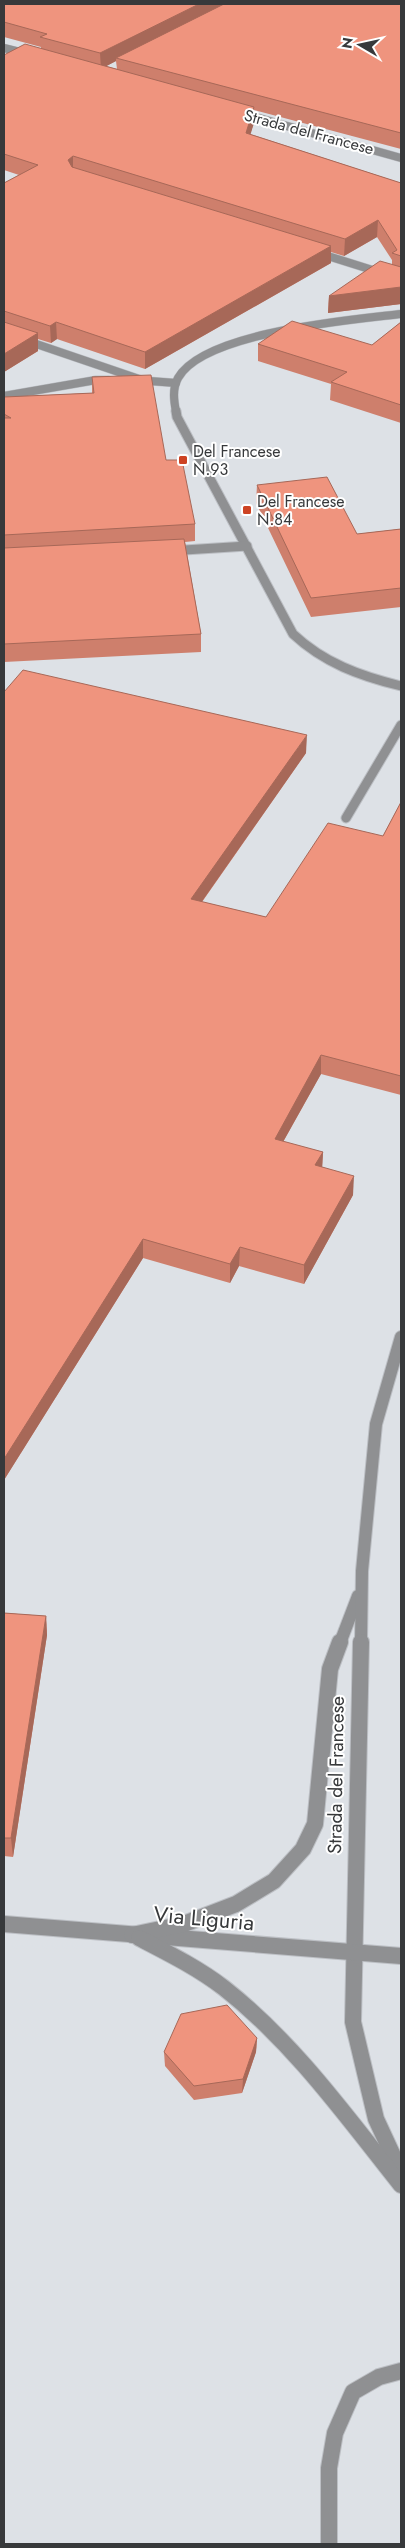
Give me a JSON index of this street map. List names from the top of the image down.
{
  "streets": {
    "street": ["Strada del Francese", "Via Liguria"]
  },
  "crossings": [
    ["Strada del Francese", "Via Liguria"]
  ],
  "places": {
    "transit": ["Del Francese N.93", "Del Francese N.84"]
  },
  "north": "left"
}
